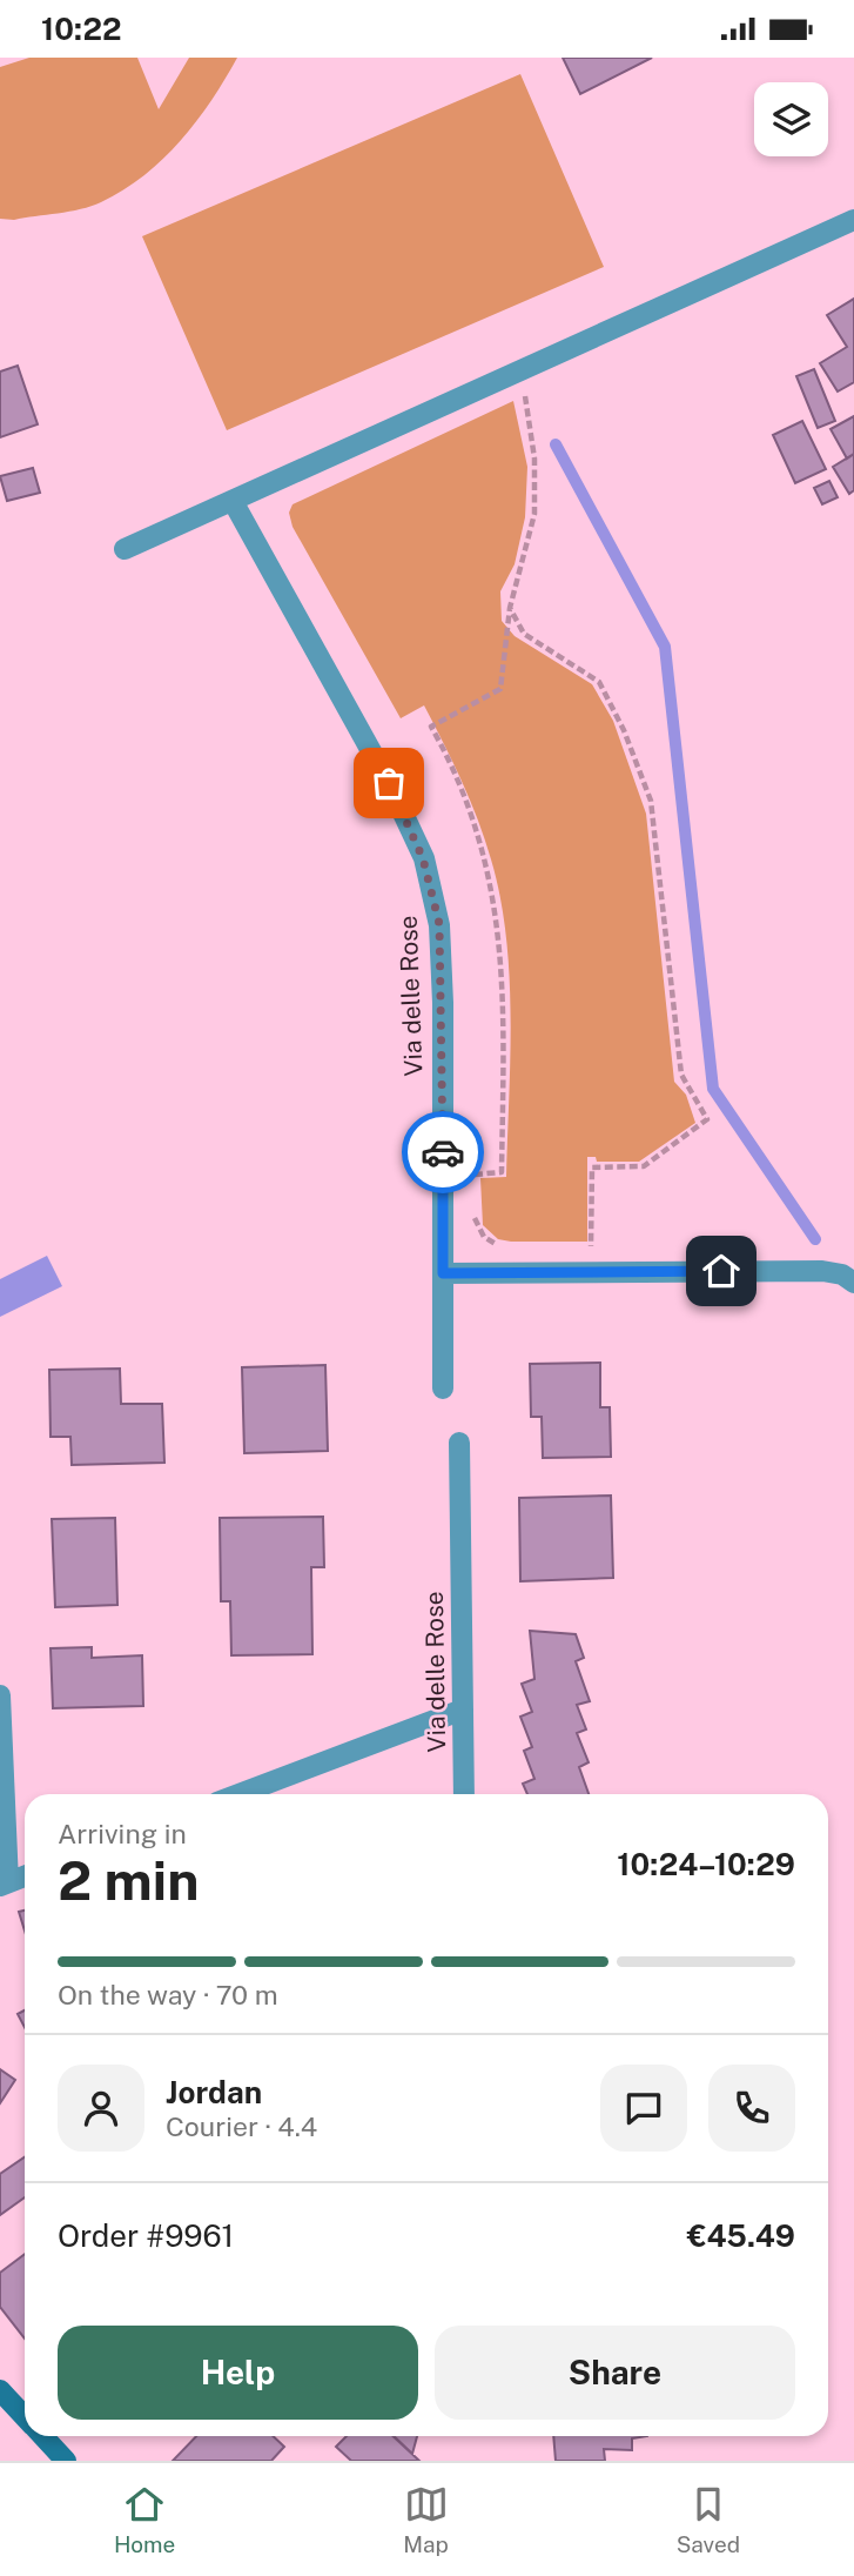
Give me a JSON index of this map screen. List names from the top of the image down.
{
  "streets": {
    "street": ["Via delle Rose"]
  },
  "page": {
    "status": "10:22",
    "heading": ["2 min", "Arriving in", "10:24–10:29"],
    "panel": [
      "Jordan",
      "Courier · 4.4",
      "Order #9961",
      "€45.49"
    ],
    "bar": "On the way · 70 m",
    "buttons": ["Help", "Share"],
    "tabs": ["Home", "Map", "Saved"]
  }
}
